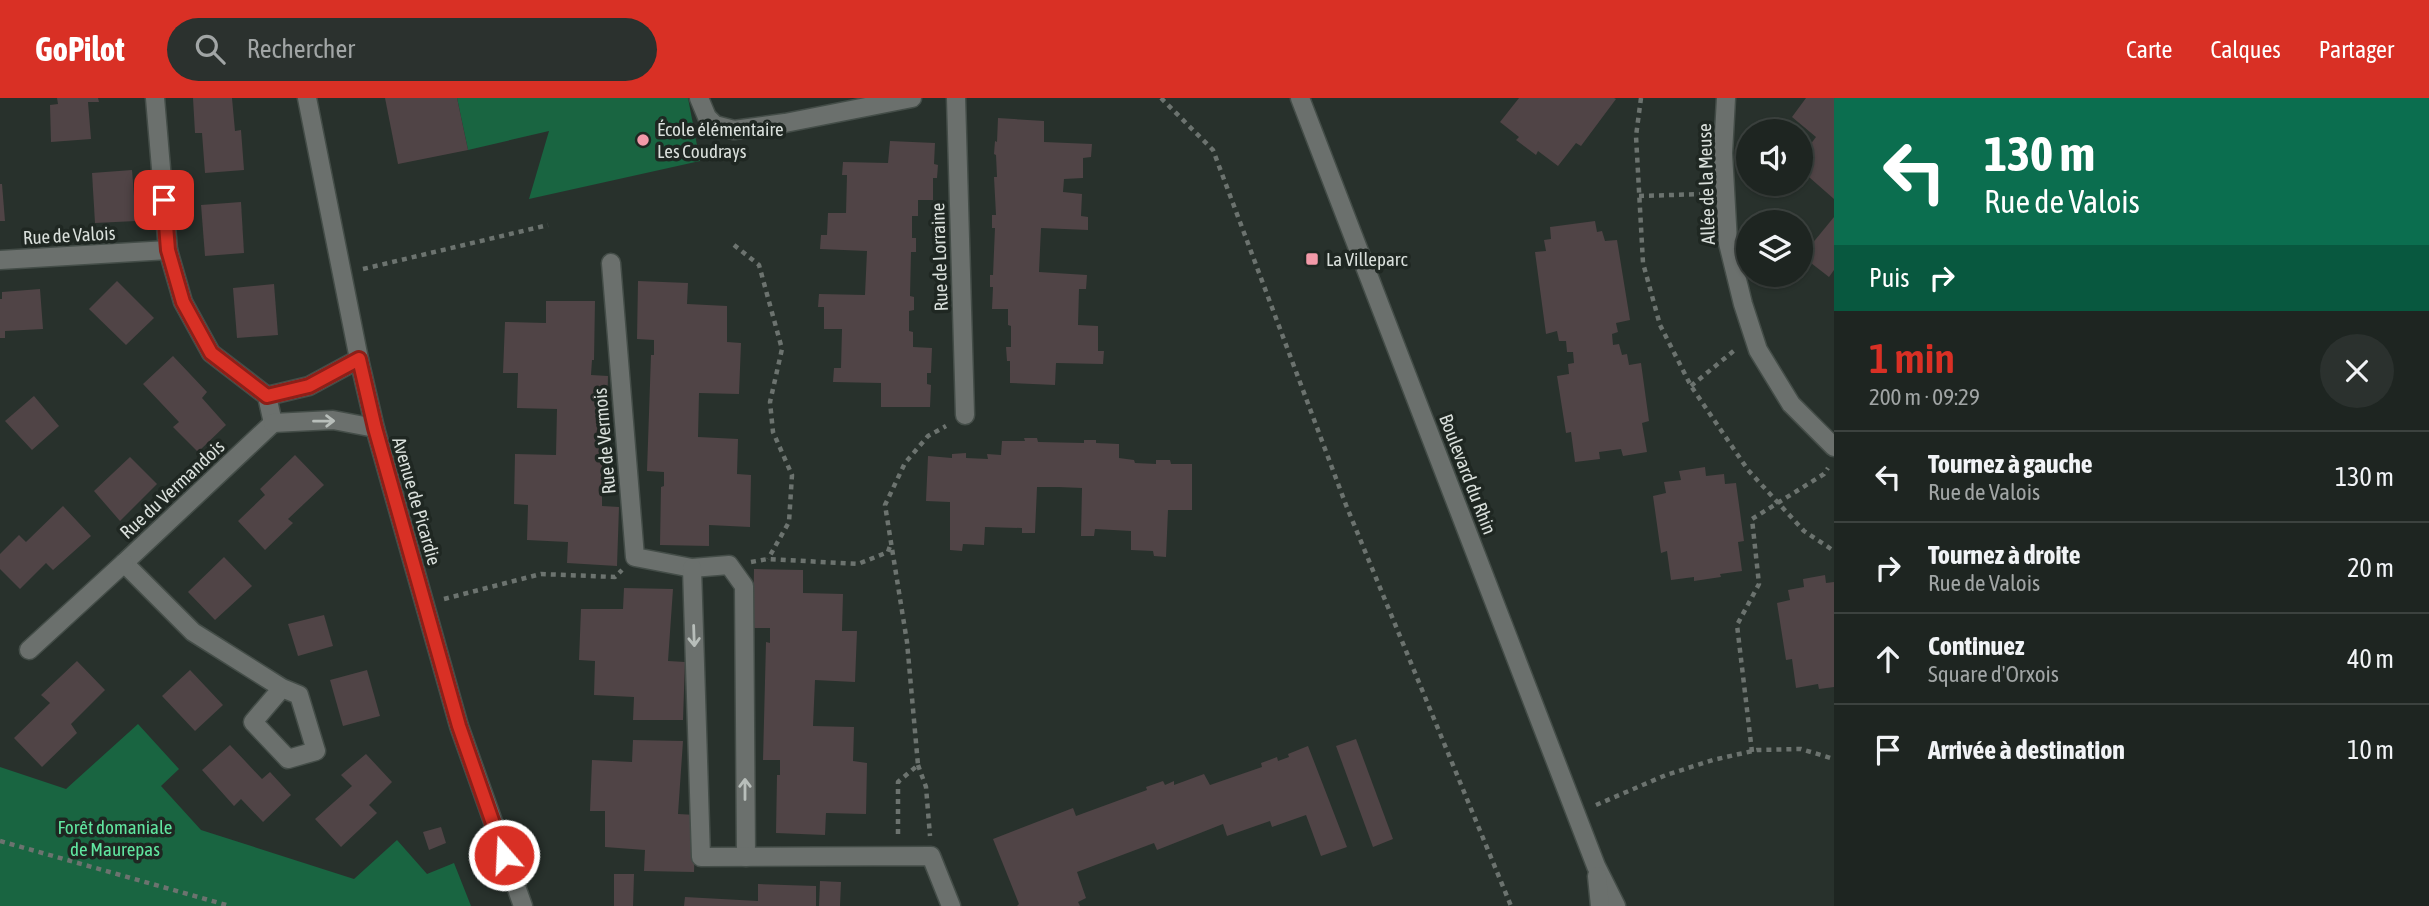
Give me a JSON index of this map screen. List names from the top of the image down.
{
  "streets": {
    "street": [
      "Allée de la Meuse",
      "Rue de Valois",
      "Rue de Lorraine",
      "Rue de Vermois",
      "Boulevard du Rhin",
      "Rue du Vermandois",
      "Avenue de Picardie"
    ]
  },
  "parks": ["Forêt domaniale de Maurepas"],
  "places": {
    "other": ["École élémentaire Les Coudrays"],
    "transit": ["La Villeparc"]
  },
  "page": {
    "header": "GoPilot",
    "search": "Rechercher",
    "nav": ["Carte", "Calques", "Partager"],
    "turn": ["130 m", "Rue de Valois"],
    "then": "Puis",
    "heading": ["1 min", "200 m · 09:29"],
    "list": [
      {
        "name": "Tournez à gauche",
        "note": "Rue de Valois",
        "value": "130 m"
      },
      {
        "name": "Tournez à droite",
        "note": "Rue de Valois",
        "value": "20 m"
      },
      {
        "name": "Continuez",
        "note": "Square d'Orxois",
        "value": "40 m"
      },
      {
        "name": "Arrivée à destination",
        "value": "10 m"
      }
    ]
  }
}
